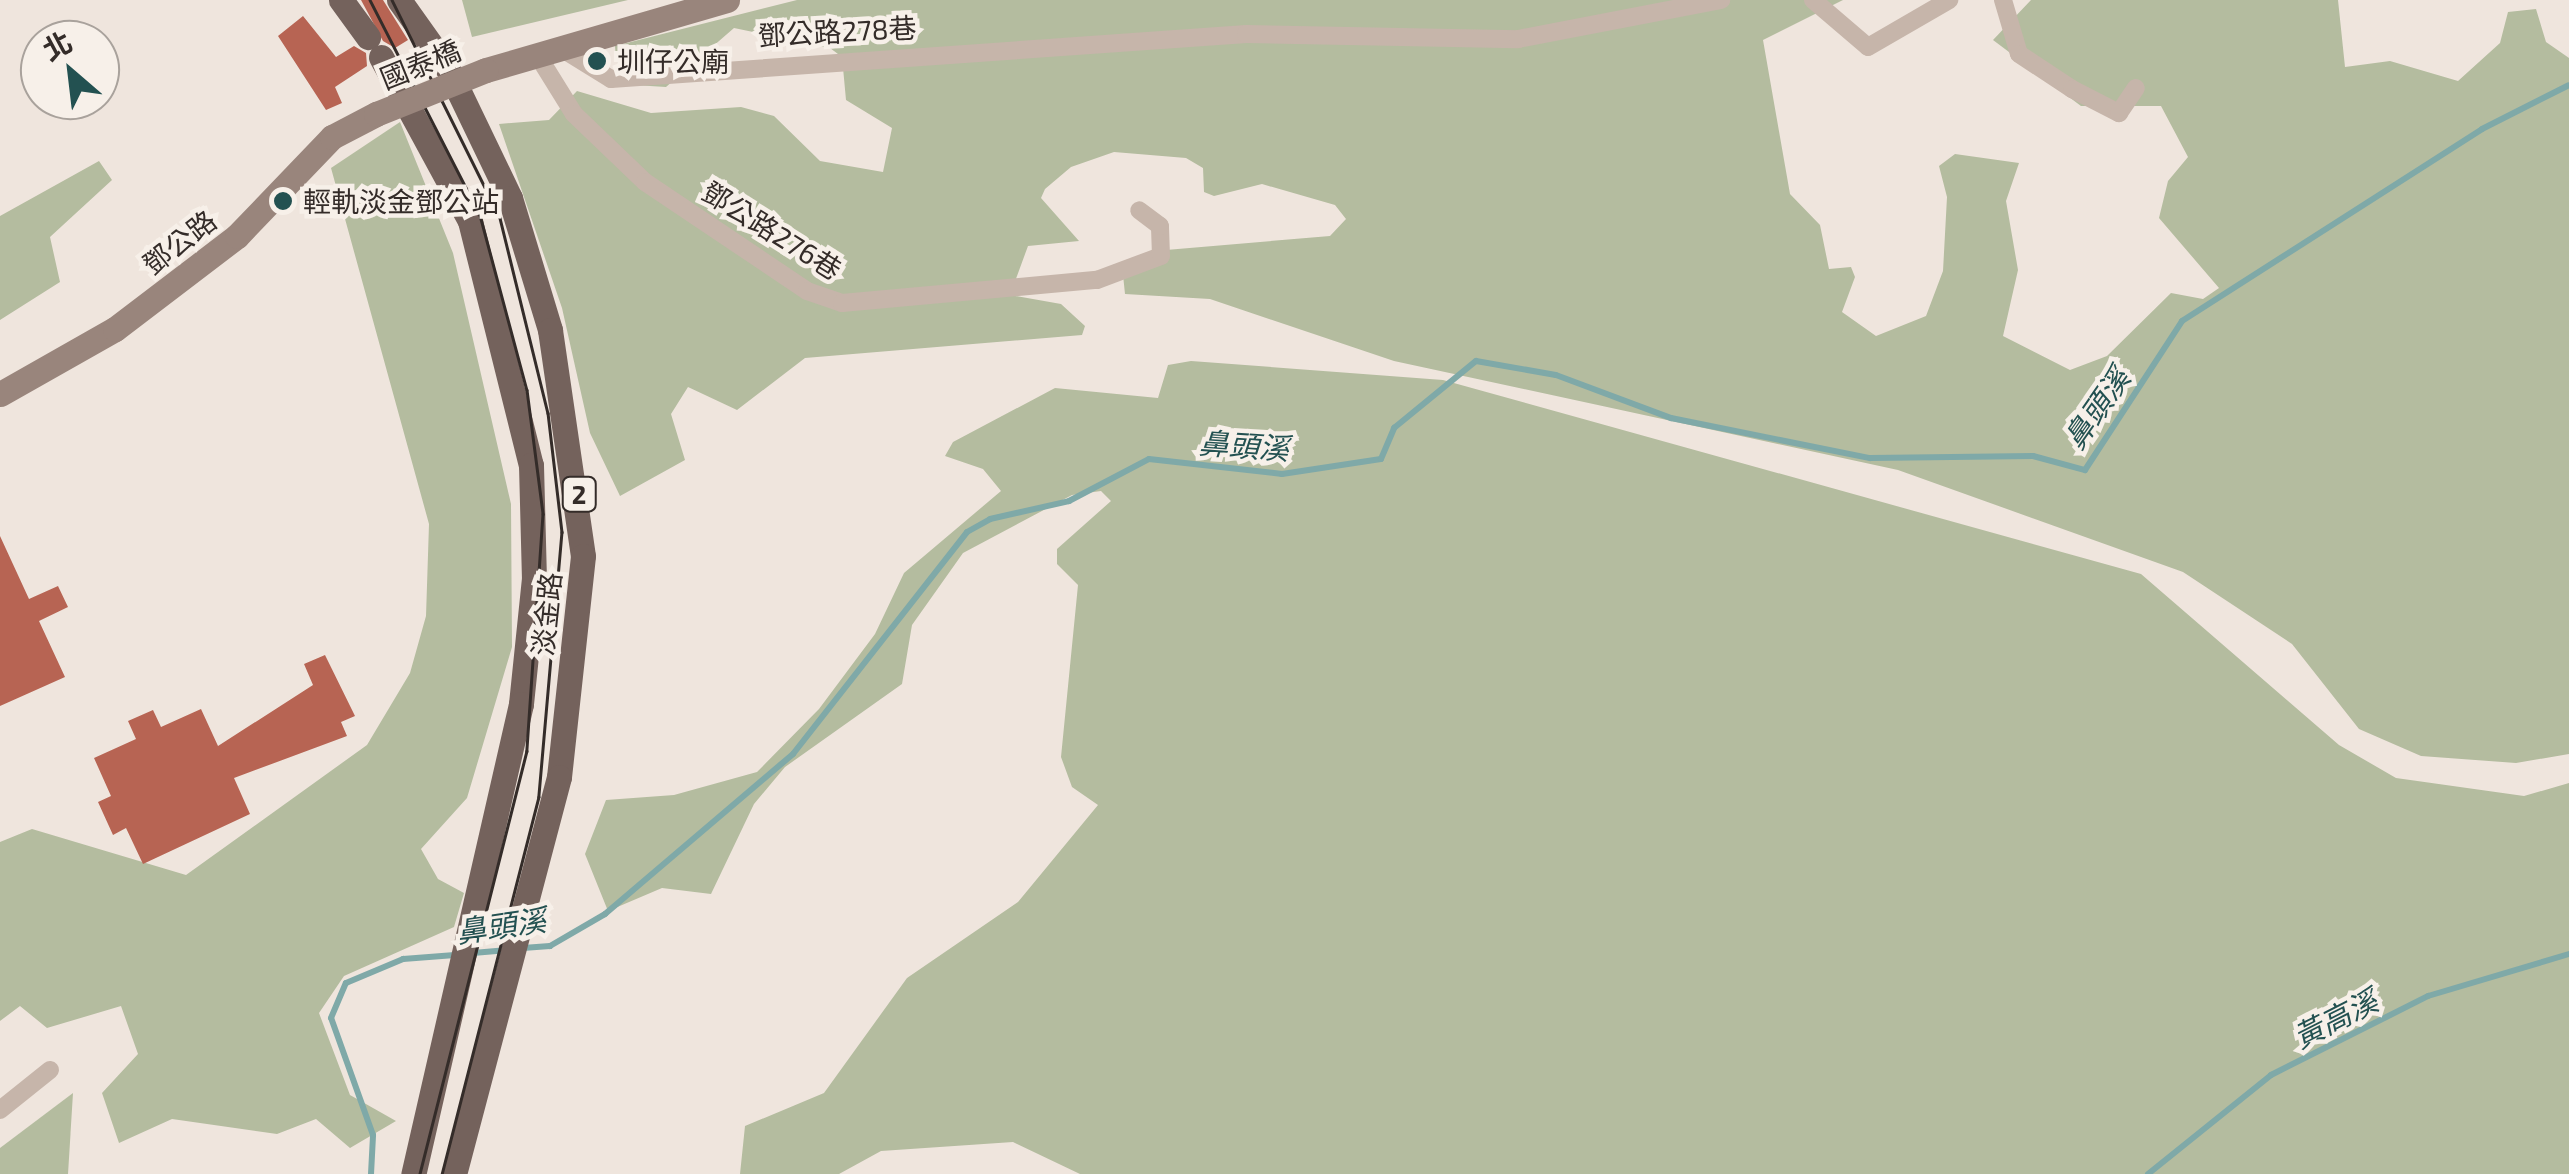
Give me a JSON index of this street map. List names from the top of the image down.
{
  "streets": {
    "main road": ["2", "淡金路"],
    "street": [
      "鄧公路278巷",
      "國泰橋",
      "鄧公路276巷",
      "鄧公路"
    ]
  },
  "crossings": [
    ["鄧公路278巷", "國泰橋"],
    ["鄧公路278巷", "鄧公路276巷"],
    ["國泰橋", "鄧公路276巷"],
    ["國泰橋", "鄧公路"]
  ],
  "water": ["鼻頭溪", "黃高溪"],
  "places": ["圳仔公廟", "輕軌淡金鄧公站"],
  "north": "top left"
}
